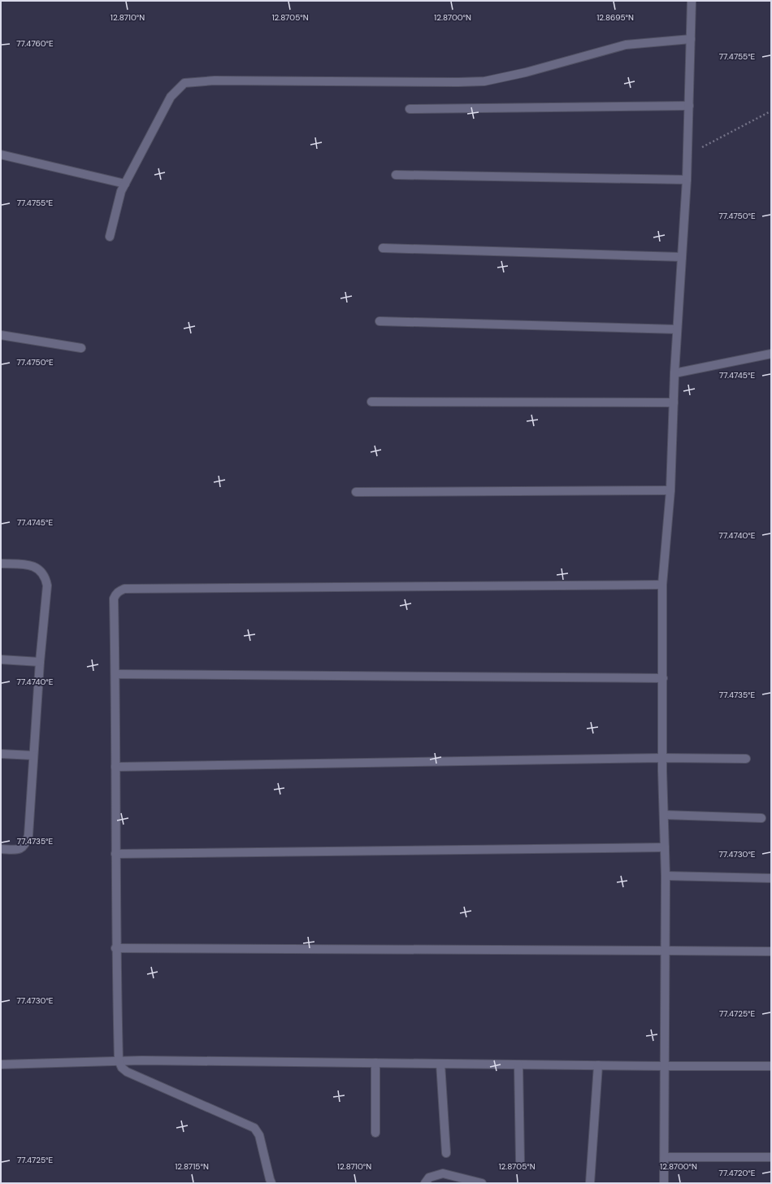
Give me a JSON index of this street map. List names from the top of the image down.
{
  "coordinates": [
    "12.8710°N",
    "12.8705°N",
    "12.8700°N",
    "12.8695°N",
    "77.4760°E",
    "77.4755°E",
    "77.4750°E",
    "77.4745°E",
    "77.4740°E",
    "77.4735°E",
    "77.4730°E",
    "77.4725°E",
    "12.8715°N",
    "77.4720°E"
  ]
}
